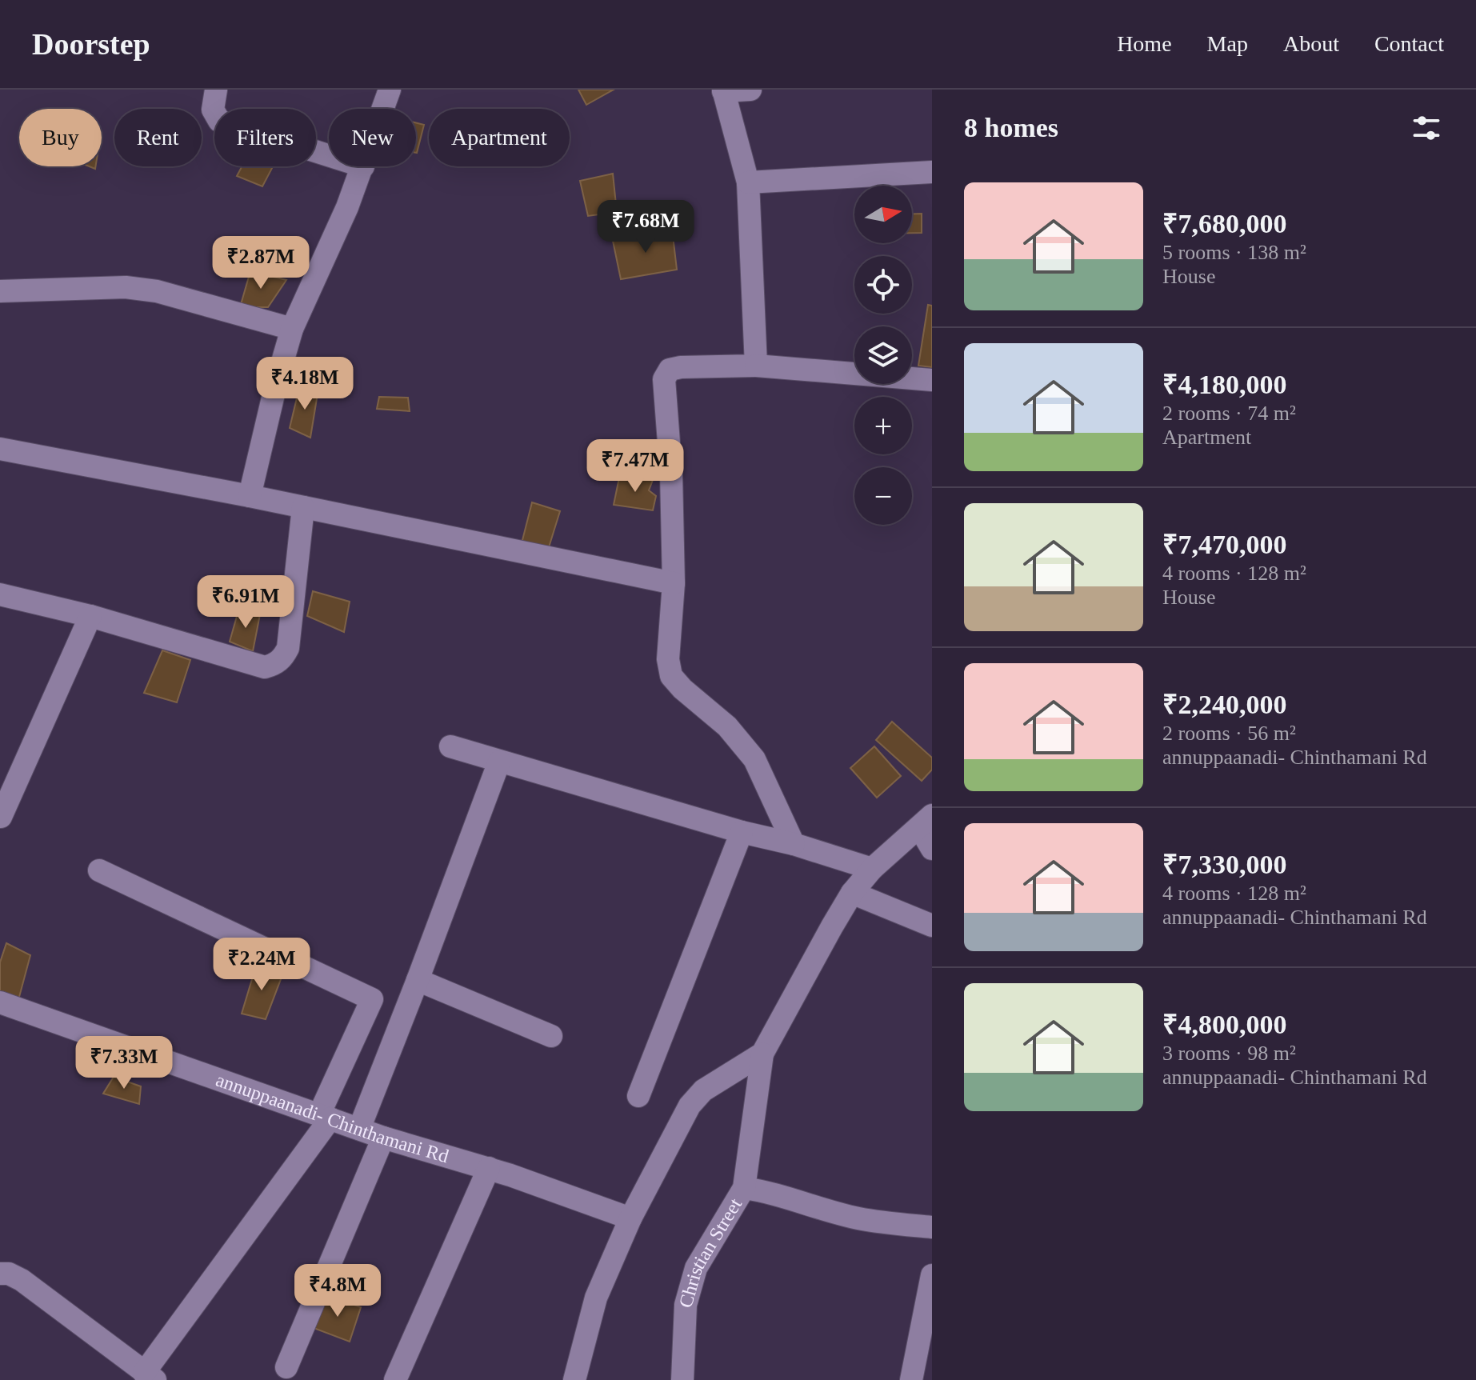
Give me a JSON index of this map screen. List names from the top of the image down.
{
  "streets": {
    "street": ["annuppaanadi- Chinthamani Rd", "Christian Street"]
  },
  "north": "right",
  "page": {
    "header": "Doorstep",
    "nav": [
      "Home",
      "Map",
      "About",
      "Contact"
    ],
    "heading": "8 homes",
    "chip": [
      "Buy",
      "Rent",
      "Filters",
      "New",
      "Apartment"
    ],
    "list": [
      {
        "name": "₹7,680,000",
        "note": "5 rooms · 138 m² · House"
      },
      {
        "name": "₹4,180,000",
        "note": "2 rooms · 74 m² · Apartment"
      },
      {
        "name": "₹7,470,000",
        "note": "4 rooms · 128 m² · House"
      },
      {
        "name": "₹2,240,000",
        "note": "2 rooms · 56 m² · annuppaanadi- Chinthamani Rd"
      },
      {
        "name": "₹7,330,000",
        "note": "4 rooms · 128 m² · annuppaanadi- Chinthamani Rd"
      },
      {
        "name": "₹4,800,000",
        "note": "3 rooms · 98 m² · annuppaanadi- Chinthamani Rd"
      }
    ],
    "map_buttons": ["+", "−"],
    "price": [
      "₹7.68M",
      "₹2.87M",
      "₹4.18M",
      "₹7.47M",
      "₹6.91M",
      "₹2.24M",
      "₹7.33M",
      "₹4.8M"
    ]
  }
}
